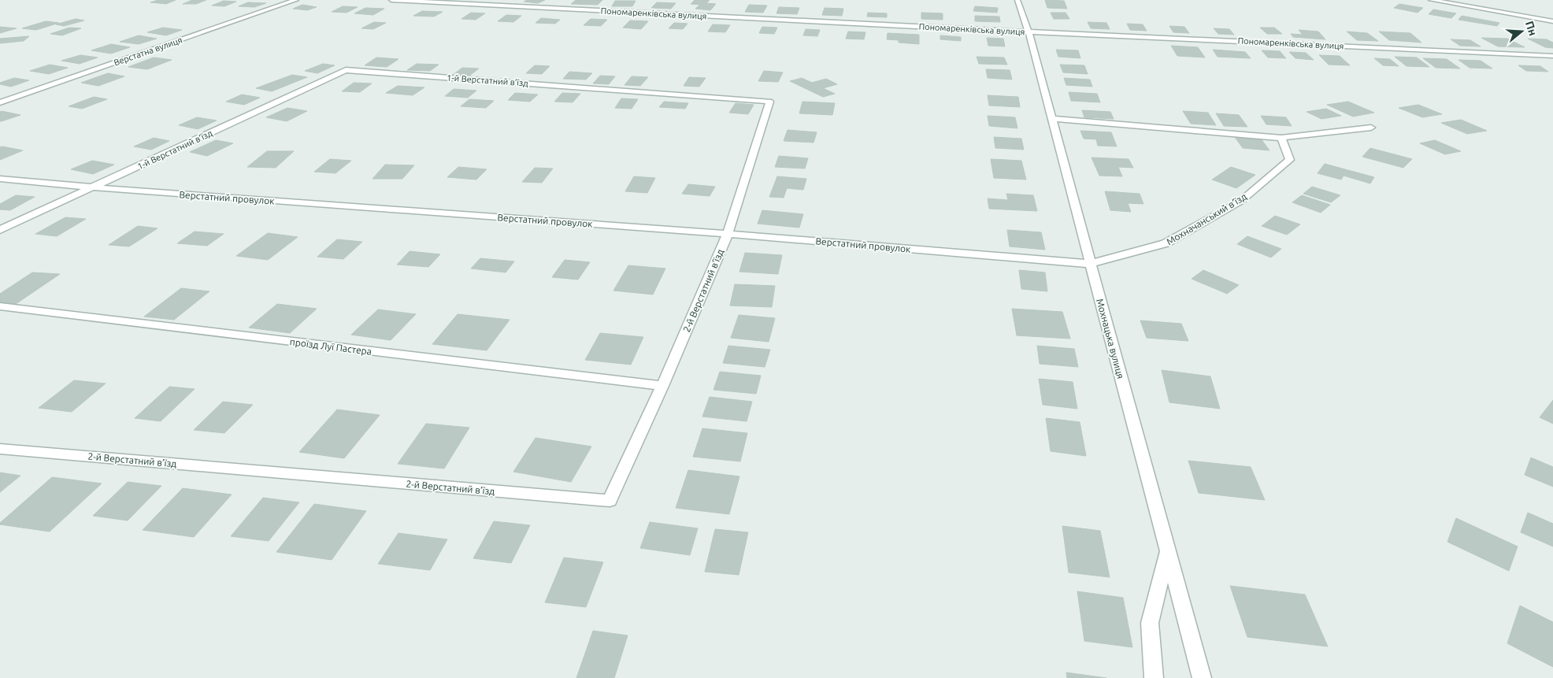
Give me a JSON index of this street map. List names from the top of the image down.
{
  "streets": {
    "street": [
      "Пономаренківська вулиця",
      "Верстатна вулиця",
      "1-й Верстатний в’їзд",
      "Верстатний провулок",
      "Мохначанський в’їзд",
      "2-й Верстатний в’їзд",
      "Мохнацька вулиця",
      "проїзд Луї Пастера"
    ]
  },
  "crossings": [
    ["Пономаренківська вулиця", "Мохнацька вулиця"],
    ["1-й Верстатний в’їзд", "Верстатний провулок"],
    ["1-й Верстатний в’їзд", "2-й Верстатний в’їзд"],
    ["Верстатний провулок", "Мохначанський в’їзд"],
    ["Верстатний провулок", "2-й Верстатний в’їзд"],
    ["Верстатний провулок", "Мохнацька вулиця"],
    ["Мохначанський в’їзд", "Мохнацька вулиця"],
    ["2-й Верстатний в’їзд", "проїзд Луї Пастера"]
  ],
  "north": "right"
}
